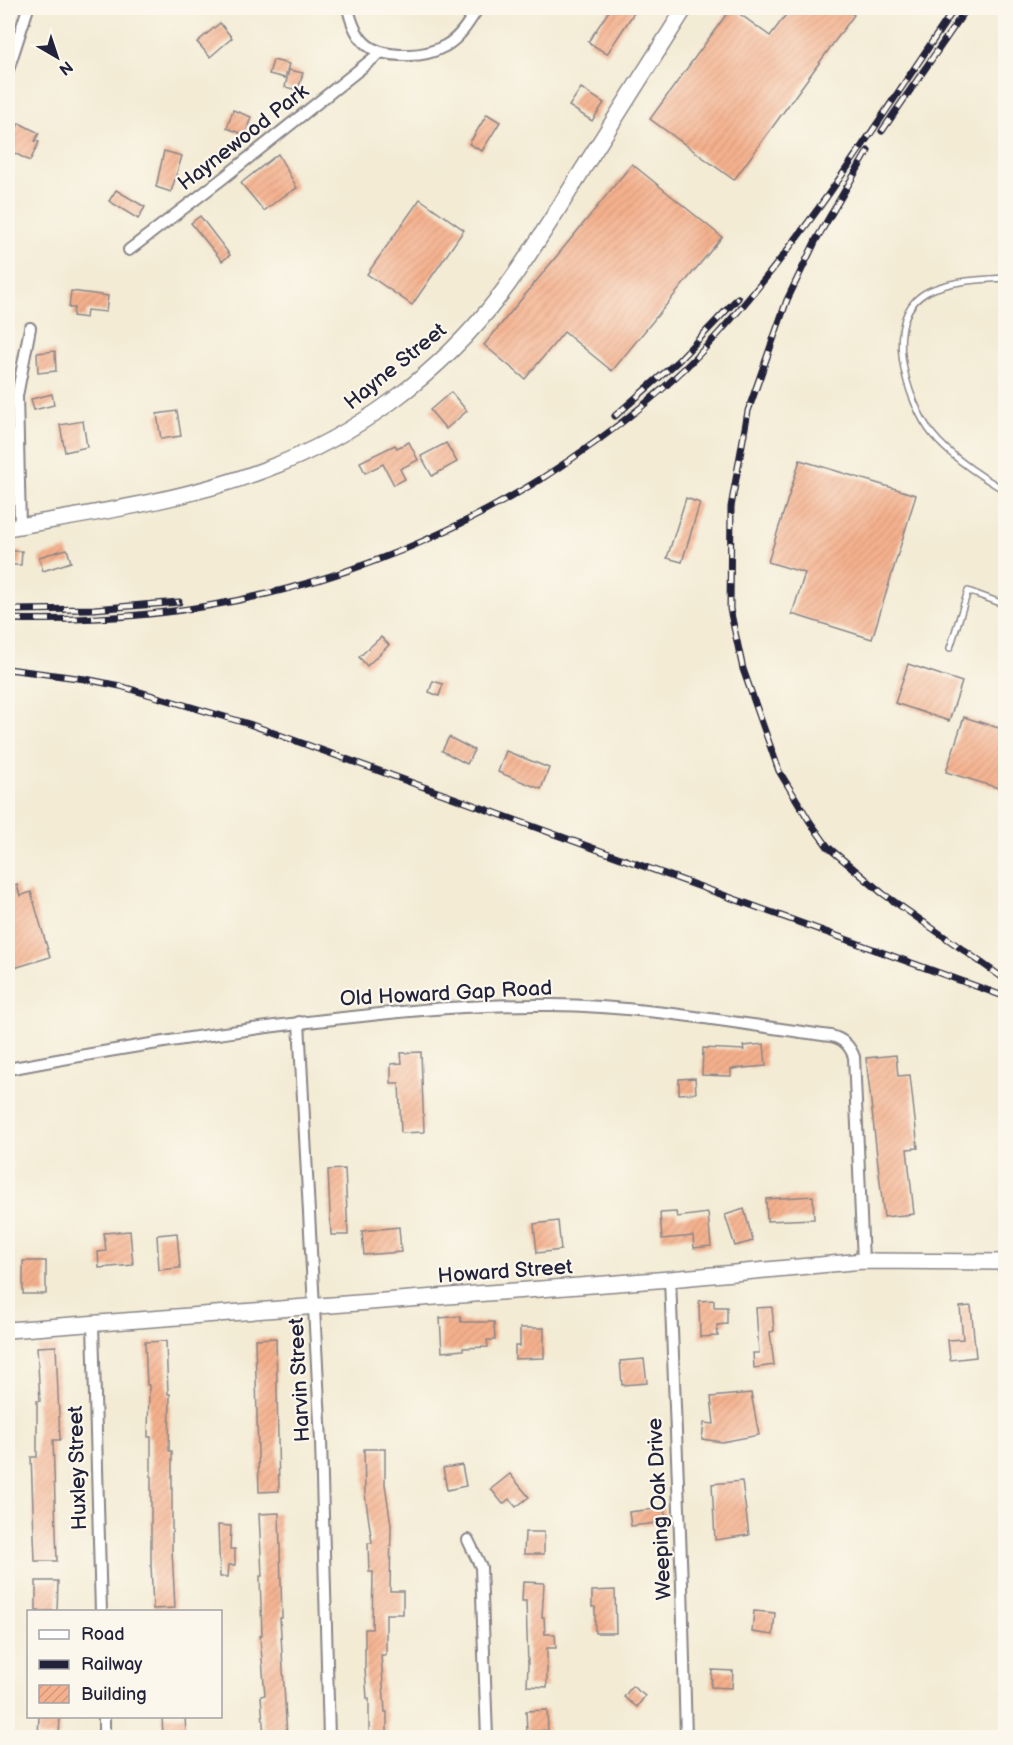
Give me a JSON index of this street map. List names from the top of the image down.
{
  "streets": {
    "street": [
      "Haynewood Park",
      "Hayne Street",
      "Old Howard Gap Road",
      "Howard Street",
      "Harvin Street",
      "Huxley Street",
      "Weeping Oak Drive"
    ]
  },
  "crossings": [
    ["Old Howard Gap Road", "Howard Street"],
    ["Old Howard Gap Road", "Harvin Street"],
    ["Howard Street", "Harvin Street"],
    ["Howard Street", "Huxley Street"],
    ["Howard Street", "Weeping Oak Drive"]
  ],
  "legend": ["Road", "Railway", "Building"],
  "north": "bottom right"
}
